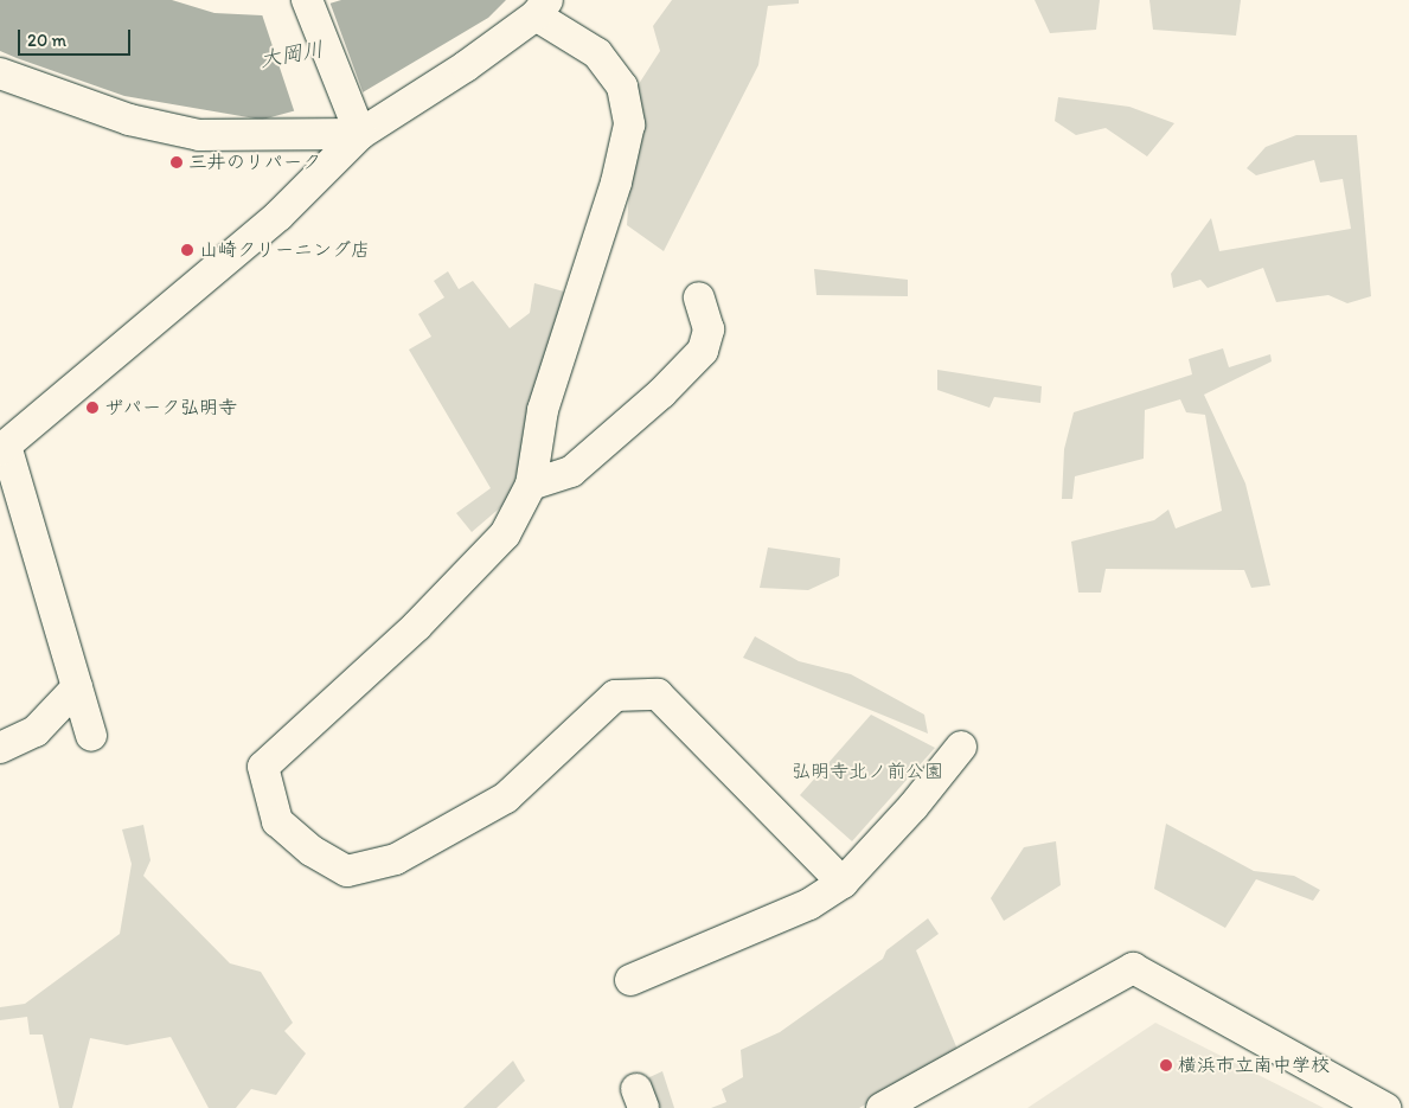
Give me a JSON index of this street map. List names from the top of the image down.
{
  "water": ["大岡川"],
  "parks": ["弘明寺北ノ前公園"],
  "places": [
    "三井のリパーク",
    "山崎クリーニング店",
    "ザパーク弘明寺",
    "横浜市立南中学校"
  ],
  "scale_bar": "20 m"
}
